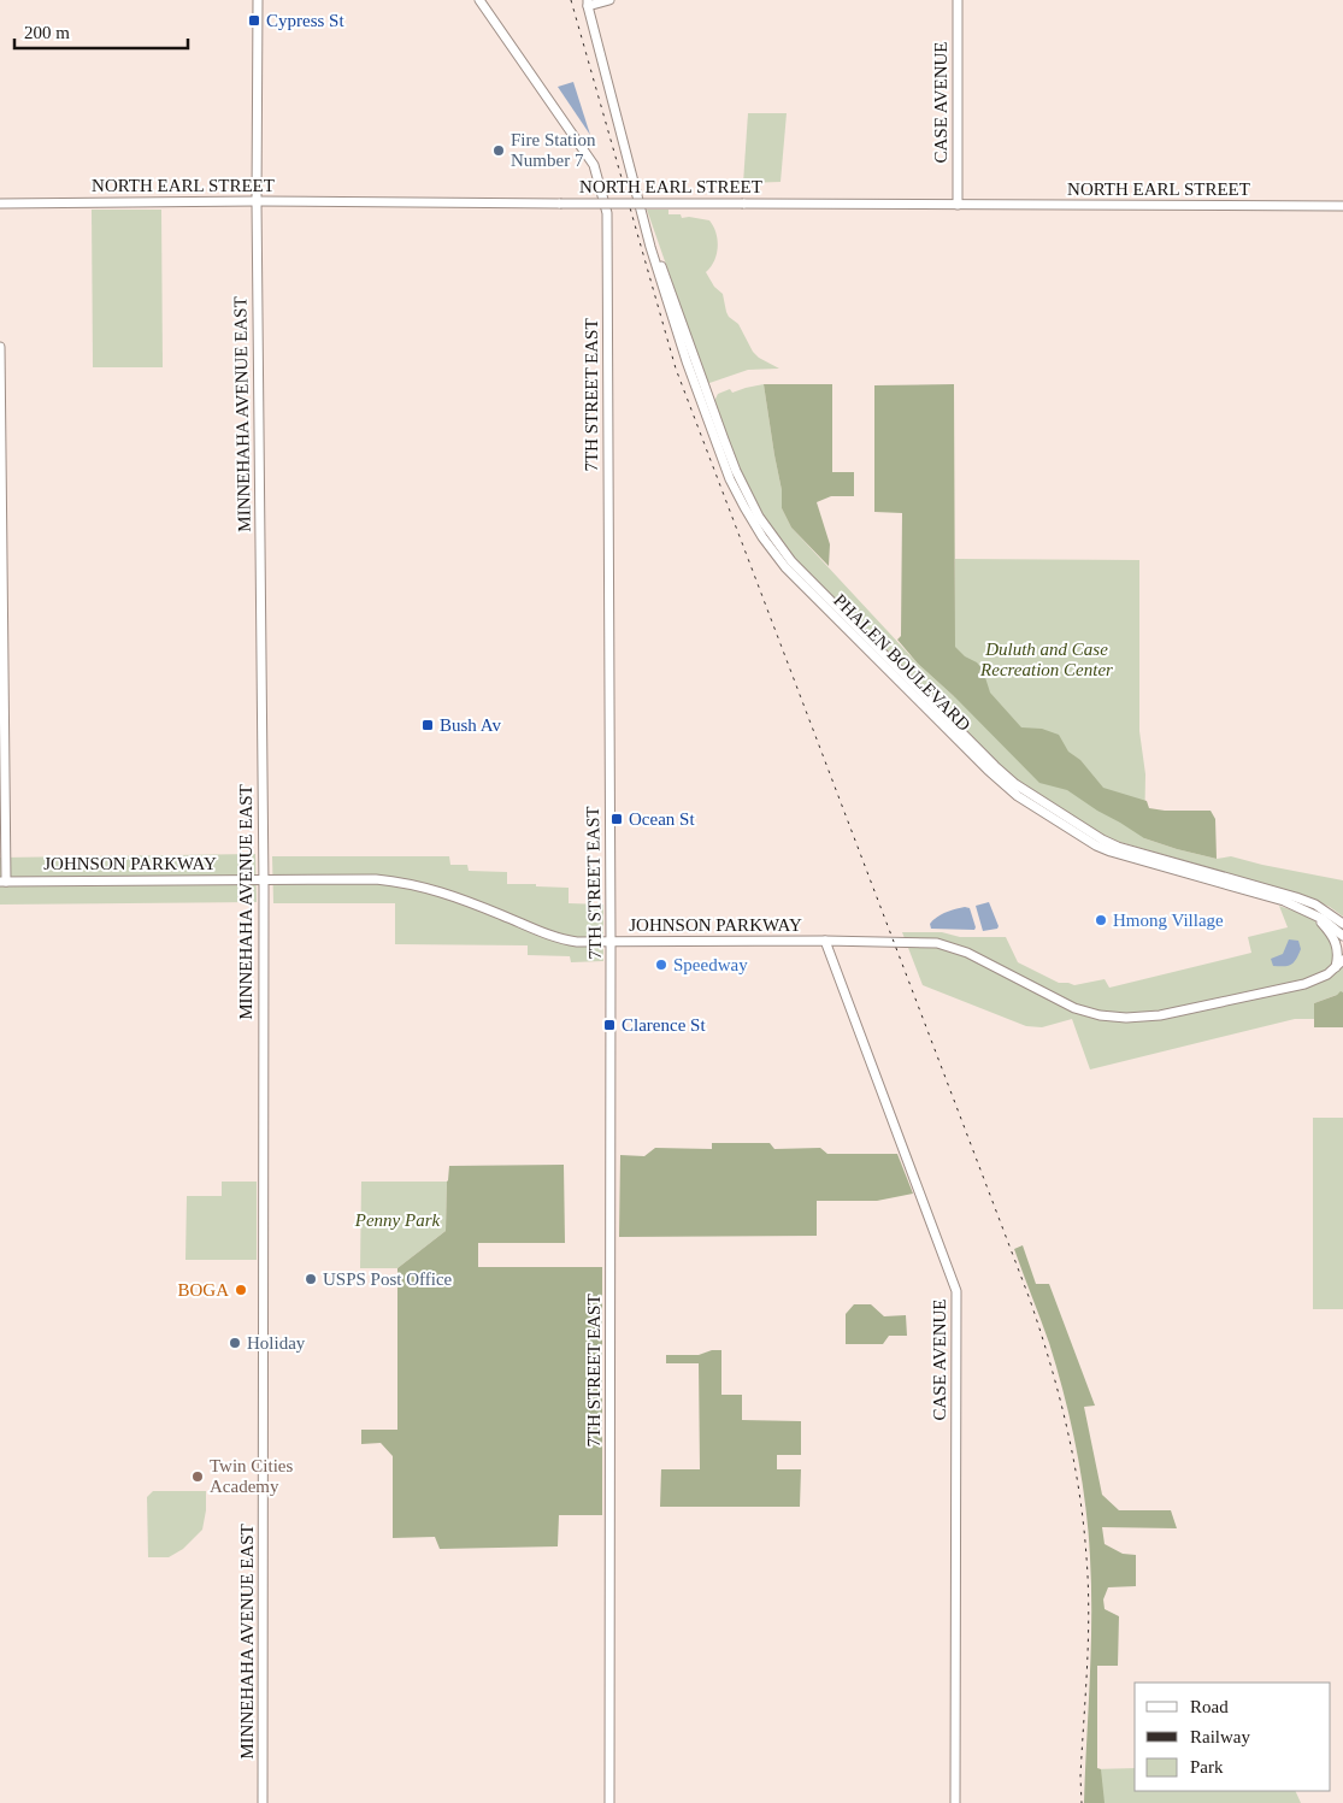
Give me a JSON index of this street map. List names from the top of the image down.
{
  "streets": {
    "street": [
      "CASE AVENUE",
      "NORTH EARL STREET",
      "7TH STREET EAST",
      "MINNEHAHA AVENUE EAST",
      "PHALEN BOULEVARD",
      "JOHNSON PARKWAY"
    ]
  },
  "crossings": [
    ["CASE AVENUE", "NORTH EARL STREET"],
    ["CASE AVENUE", "JOHNSON PARKWAY"],
    ["NORTH EARL STREET", "MINNEHAHA AVENUE EAST"],
    ["7TH STREET EAST", "JOHNSON PARKWAY"],
    ["MINNEHAHA AVENUE EAST", "JOHNSON PARKWAY"]
  ],
  "parks": ["Duluth and Case Recreation Center", "Penny Park"],
  "places": {
    "transit": [
      "Cypress St",
      "Bush Av",
      "Ocean St",
      "Clarence St"
    ],
    "other": [
      "Fire Station Number 7",
      "Hmong Village",
      "Speedway",
      "USPS Post Office",
      "BOGA",
      "Holiday",
      "Twin Cities Academy"
    ]
  },
  "legend": ["Road", "Railway", "Park"],
  "scale_bar": "200 m"
}
